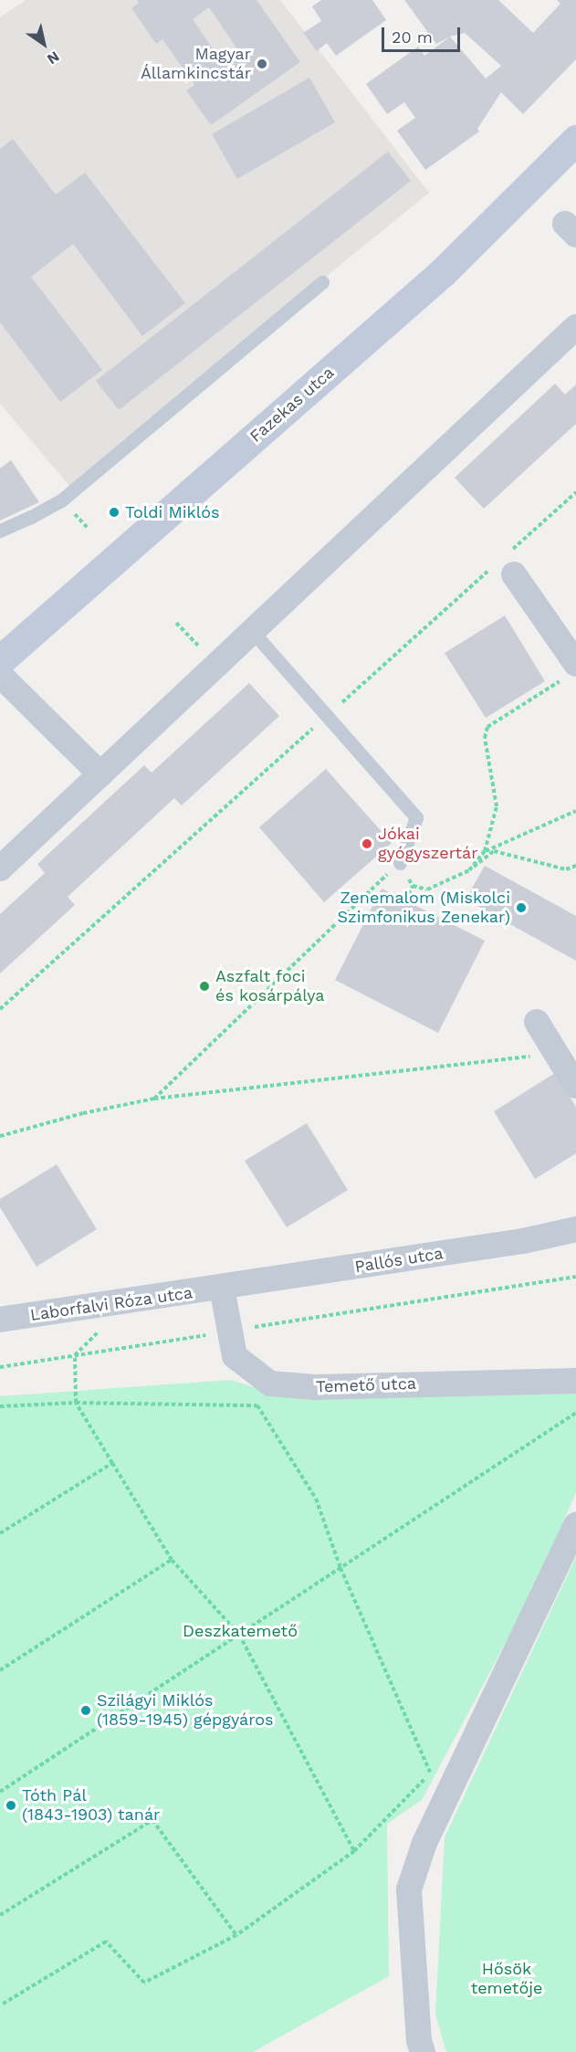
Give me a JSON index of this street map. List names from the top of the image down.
{
  "streets": {
    "street": [
      "Fazekas utca",
      "Pallós utca",
      "Laborfalvi Róza utca",
      "Temető utca"
    ]
  },
  "crossings": [
    ["Pallós utca", "Laborfalvi Róza utca"],
    ["Pallós utca", "Temető utca"],
    ["Laborfalvi Róza utca", "Temető utca"]
  ],
  "parks": ["Deszkatemető", "Hősök temetője"],
  "places": [
    "Magyar Államkincstár",
    "Toldi Miklós",
    "Jókai gyógyszertár",
    "Zenemalom (Miskolci Szimfonikus Zenekar)",
    "Aszfalt foci és kosárpálya",
    "Szilágyi Miklós (1859-1945) gépgyáros",
    "Tóth Pál (1843-1903) tanár"
  ],
  "scale_bar": "20 m",
  "north": "bottom right"
}
